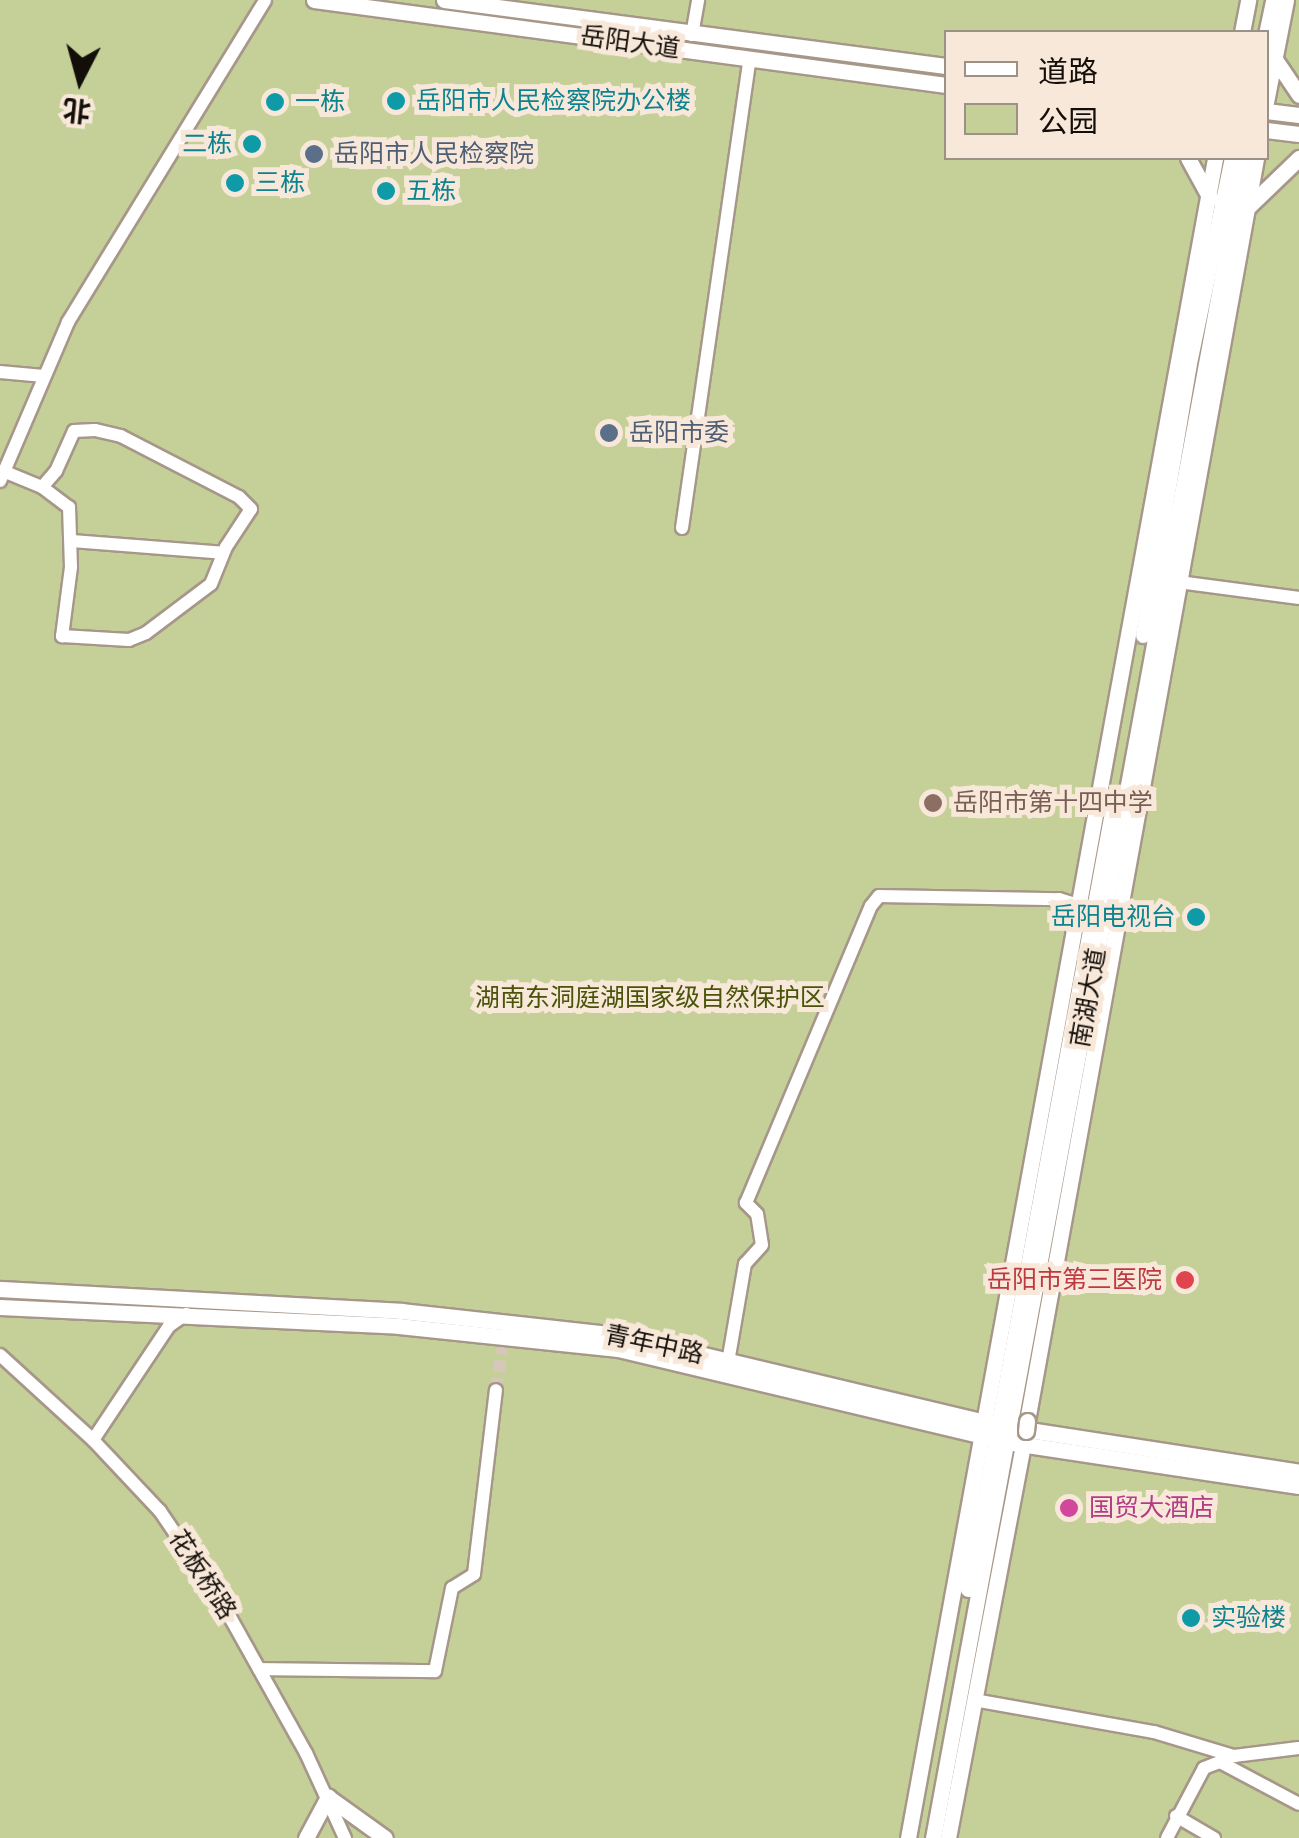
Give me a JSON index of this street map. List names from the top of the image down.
{
  "streets": {
    "main road": ["岳阳大道", "南湖大道", "青年中路"],
    "street": ["花板桥路"]
  },
  "crossings": [
    ["南湖大道", "青年中路"]
  ],
  "parks": ["湖南东洞庭湖国家级自然保护区"],
  "places": [
    "岳阳市人民检察院办公楼",
    "一栋",
    "二栋",
    "岳阳市人民检察院",
    "三栋",
    "五栋",
    "岳阳市委",
    "岳阳市第十四中学",
    "岳阳电视台",
    "岳阳市第三医院",
    "国贸大酒店",
    "实验楼"
  ],
  "legend": ["道路", "公园"],
  "north": "bottom"
}
